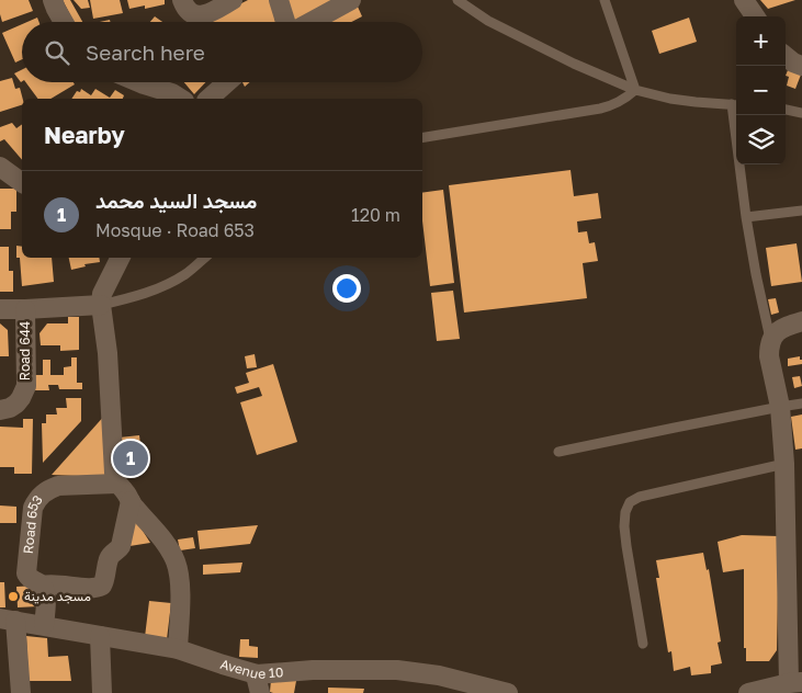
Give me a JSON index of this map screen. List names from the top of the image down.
{
  "streets": {
    "street": ["Road 644", "Road 653", "Avenue 10"]
  },
  "places": ["مسجد مدينة"],
  "page": {
    "map_buttons": ["+", "−"],
    "search": "Search here",
    "heading": "Nearby",
    "list": [
      {
        "mark": "1",
        "name": "مسجد السيد محمد",
        "note": "Mosque · Road 653",
        "value": "120 m"
      }
    ],
    "pins": "1"
  }
}
